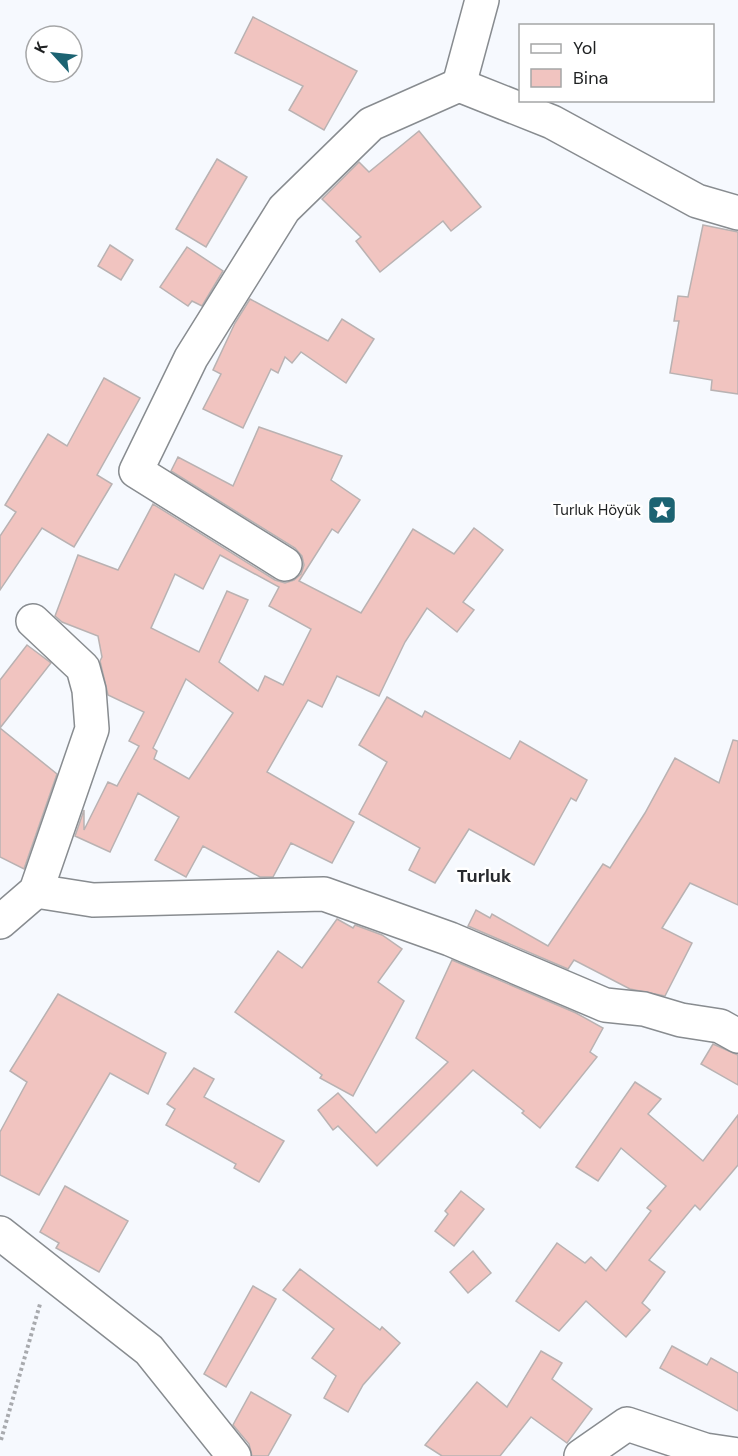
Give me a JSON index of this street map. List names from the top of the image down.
{
  "districts": ["Turluk"],
  "places": {
    "place": ["Turluk Höyük"]
  },
  "legend": ["Yol", "Bina"],
  "north": "top left"
}
